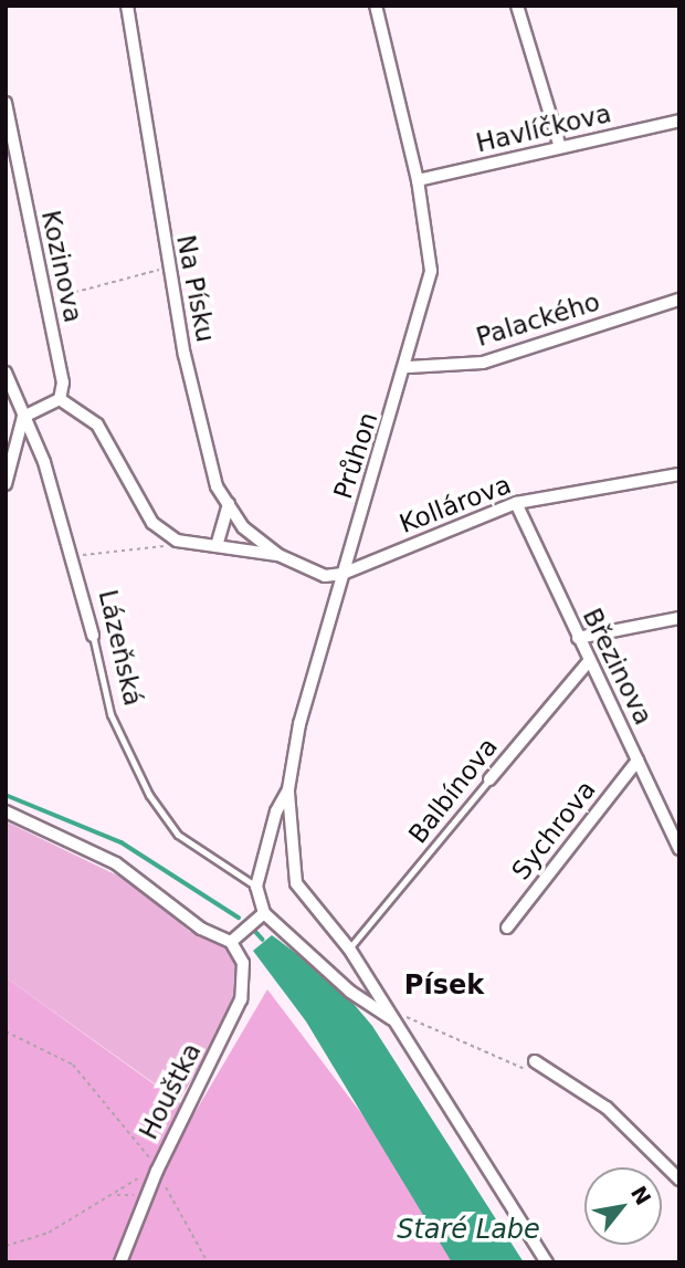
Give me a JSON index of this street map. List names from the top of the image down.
{
  "streets": {
    "street": [
      "Havlíčkova",
      "Kozinova",
      "Na Písku",
      "Palackého",
      "Průhon",
      "Kollárova",
      "Lázeňská",
      "Březinova",
      "Balbínova",
      "Sychrova",
      "Houštka"
    ]
  },
  "crossings": [
    ["Havlíčkova", "Průhon"],
    ["Na Písku", "Průhon"],
    ["Na Písku", "Kollárova"],
    ["Palackého", "Průhon"],
    ["Průhon", "Kollárova"],
    ["Průhon", "Lázeňská"],
    ["Kollárova", "Březinova"],
    ["Březinova", "Balbínova"],
    ["Březinova", "Sychrova"]
  ],
  "districts": ["Písek"],
  "water": ["Staré Labe"],
  "north": "top right"
}
